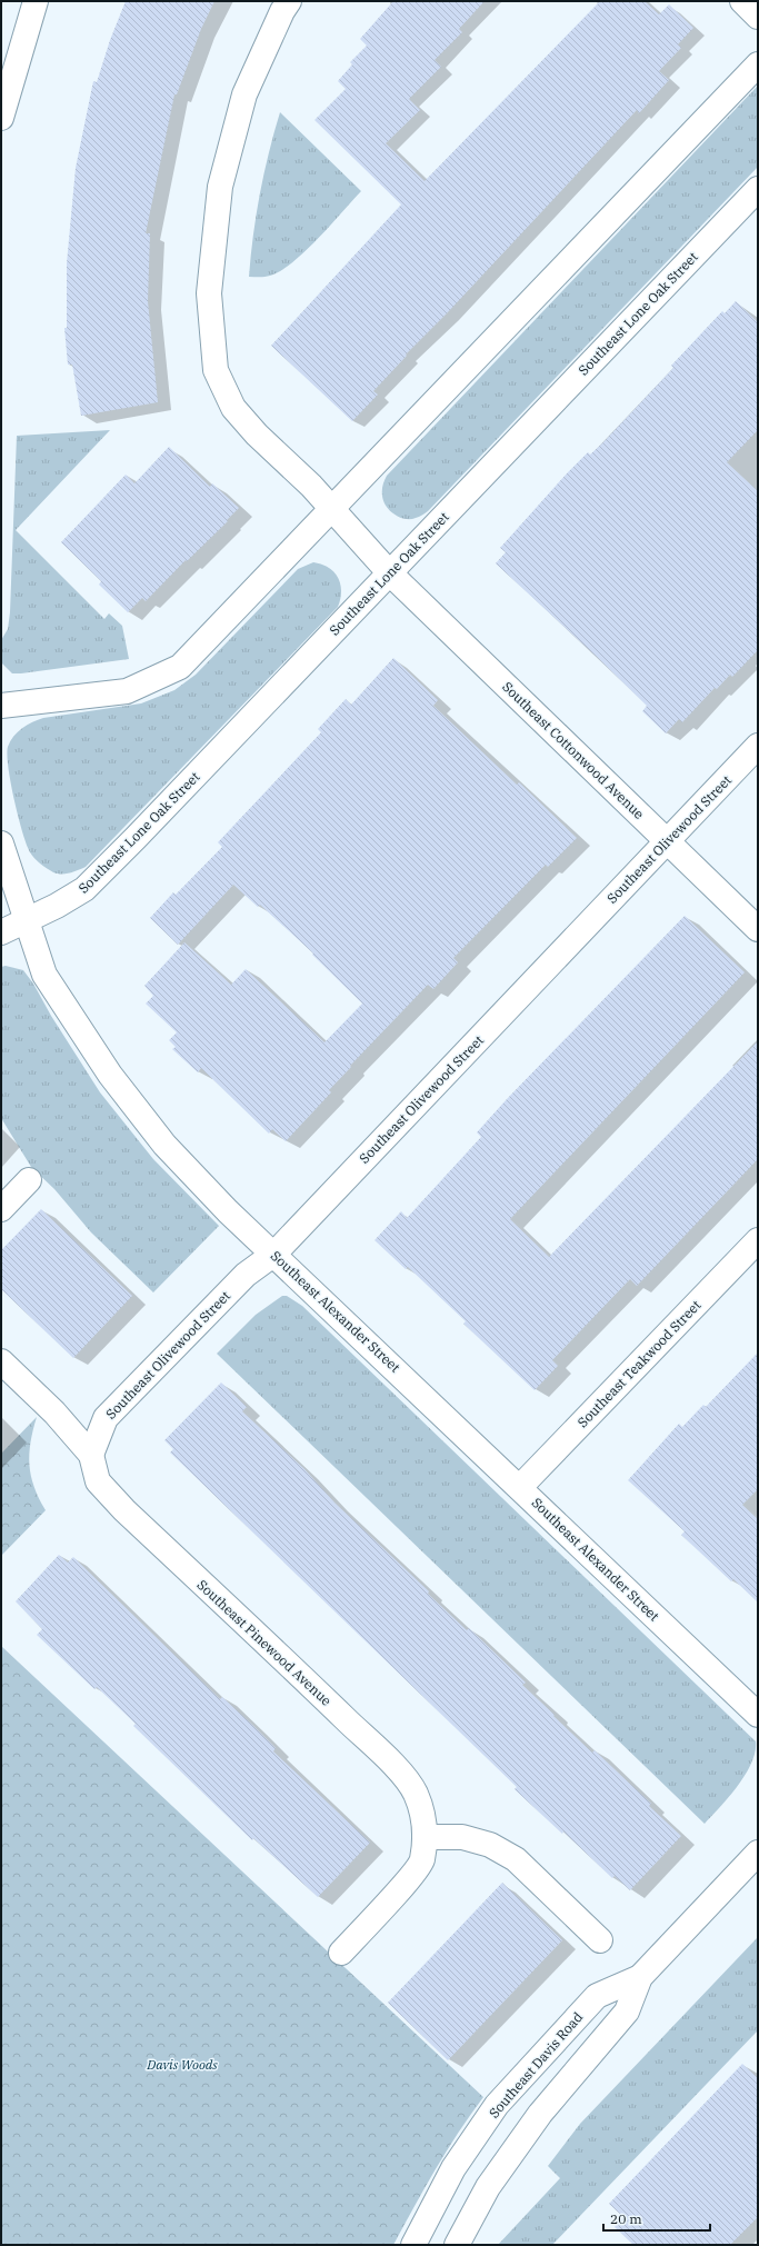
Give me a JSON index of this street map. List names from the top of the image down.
{
  "streets": {
    "street": [
      "Southeast Lone Oak Street",
      "Southeast Cottonwood Avenue",
      "Southeast Olivewood Street",
      "Southeast Alexander Street",
      "Southeast Teakwood Street",
      "Southeast Pinewood Avenue",
      "Southeast Davis Road"
    ]
  },
  "crossings": [
    ["Southeast Lone Oak Street", "Southeast Cottonwood Avenue"],
    ["Southeast Lone Oak Street", "Southeast Alexander Street"],
    ["Southeast Cottonwood Avenue", "Southeast Olivewood Street"],
    ["Southeast Olivewood Street", "Southeast Alexander Street"],
    ["Southeast Olivewood Street", "Southeast Pinewood Avenue"],
    ["Southeast Alexander Street", "Southeast Teakwood Street"]
  ],
  "parks": ["Davis Woods"],
  "scale_bar": "20 m"
}
